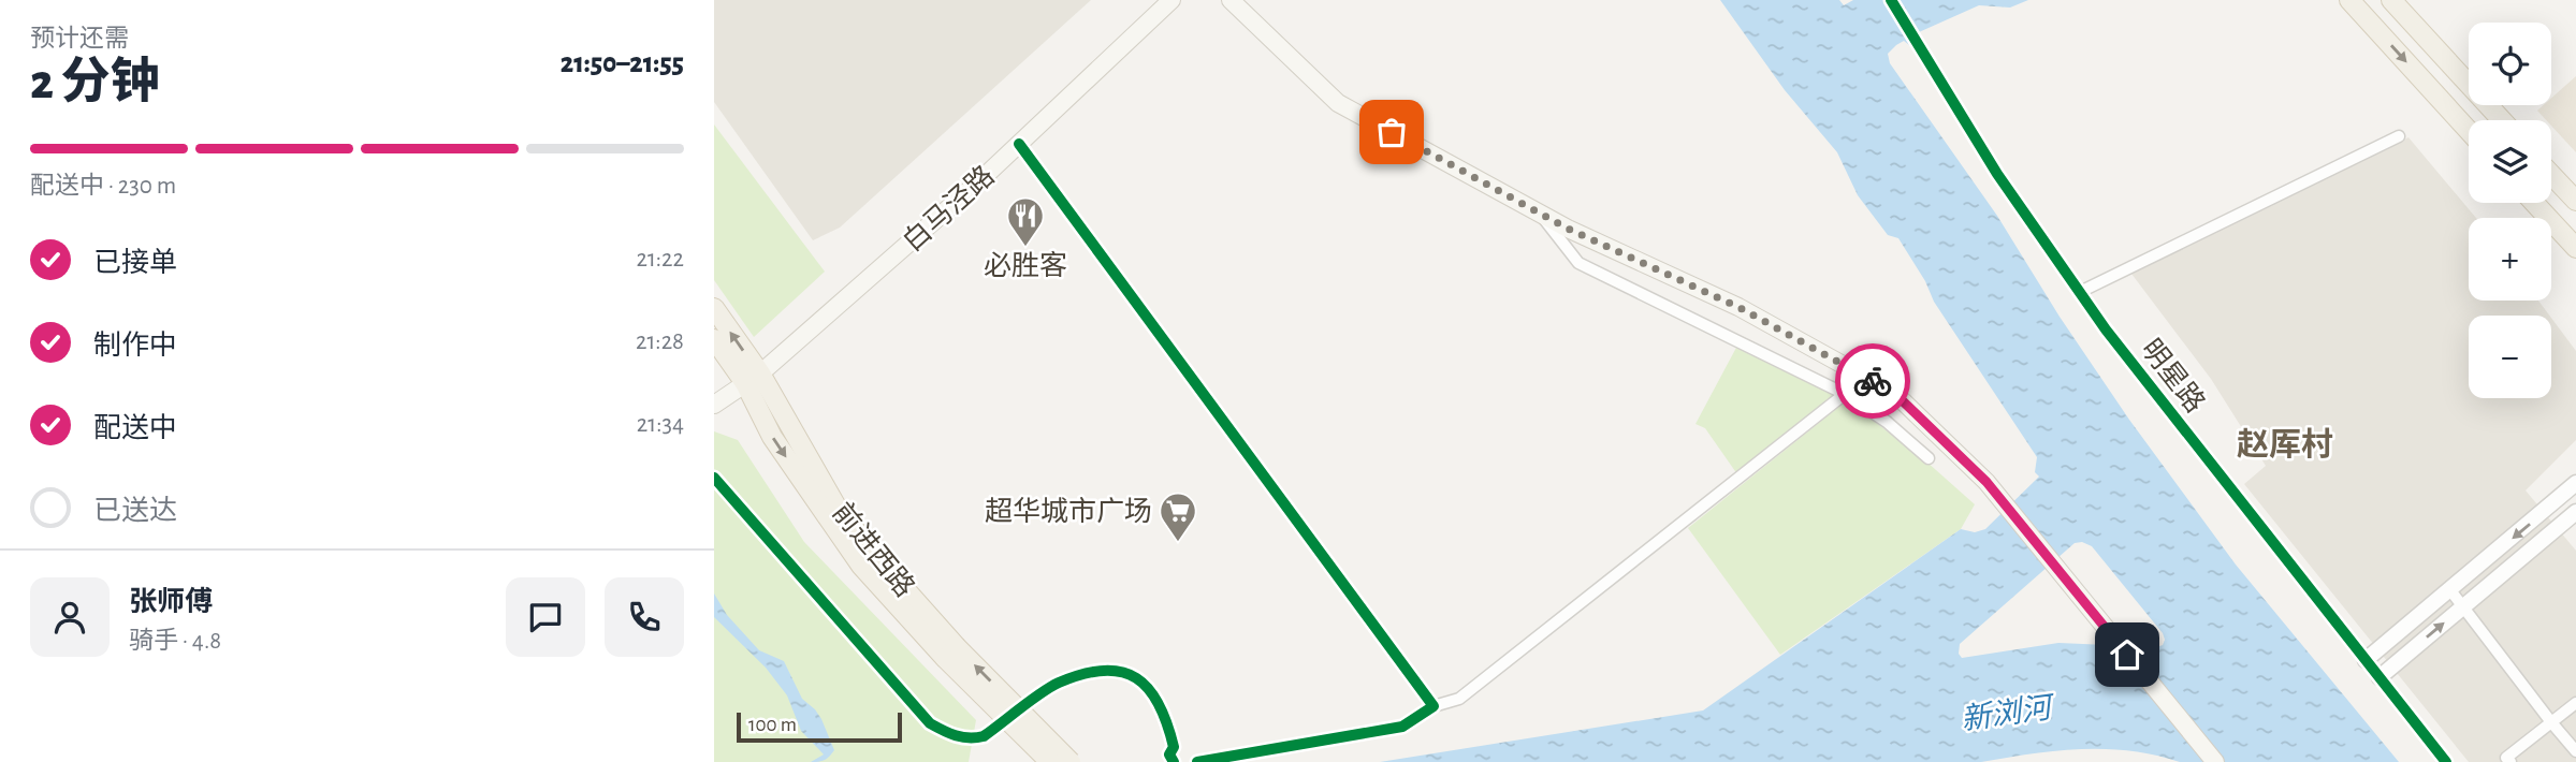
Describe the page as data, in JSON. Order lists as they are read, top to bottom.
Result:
{
  "streets": {
    "main road": ["白马泾路", "前进西路"],
    "street": ["明星路"]
  },
  "crossings": [
    ["白马泾路", "前进西路"]
  ],
  "districts": ["赵厍村"],
  "water": ["新浏河"],
  "places": {
    "restaurant": ["必胜客"],
    "supermarket": ["超华城市广场"]
  },
  "scale_bar": "100 m",
  "page": {
    "heading": ["2 分钟", "预计还需", "21:50–21:55"],
    "panel": ["张师傅", "骑手 · 4.8"],
    "map_buttons": ["+", "−"],
    "bar": "配送中 · 230 m",
    "list": [
      ["已接单", "21:22"],
      ["制作中", "21:28"],
      ["配送中", "21:34"],
      "已送达"
    ],
    "scale": "100 m"
  }
}
